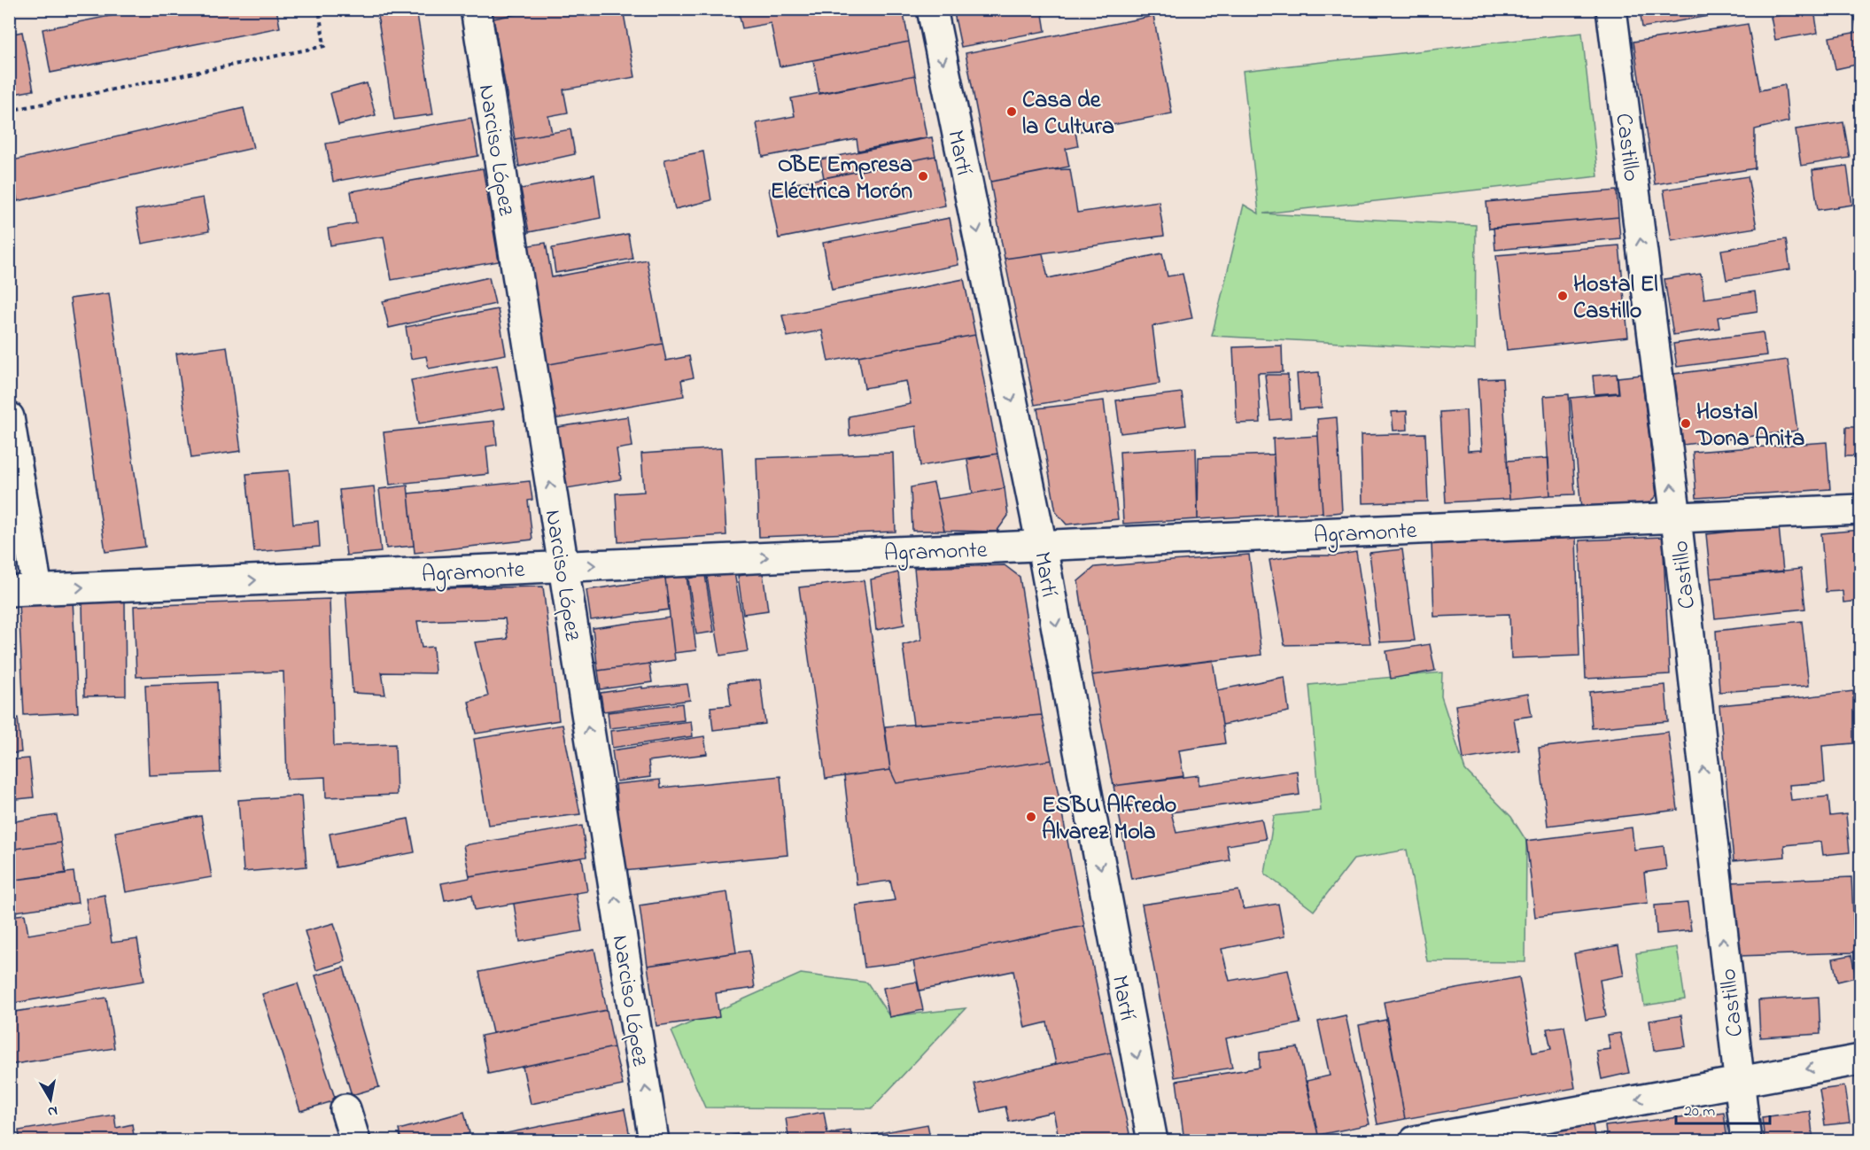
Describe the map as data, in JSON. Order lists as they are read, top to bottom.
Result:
{
  "streets": {
    "street": [
      "Castillo",
      "Narciso López",
      "Martí",
      "Agramonte"
    ]
  },
  "crossings": [
    ["Castillo", "Agramonte"],
    ["Narciso López", "Agramonte"],
    ["Martí", "Agramonte"]
  ],
  "one_way": [
    "Castillo",
    "Narciso López",
    "Martí",
    "Agramonte"
  ],
  "places": [
    "Casa de la Cultura",
    "OBE Empresa Eléctrica Morón",
    "Hostal El Castillo",
    "Hostal Dona Anita",
    "ESBU Alfredo Álvarez Mola"
  ],
  "scale_bar": "20 m",
  "north": "bottom"
}
